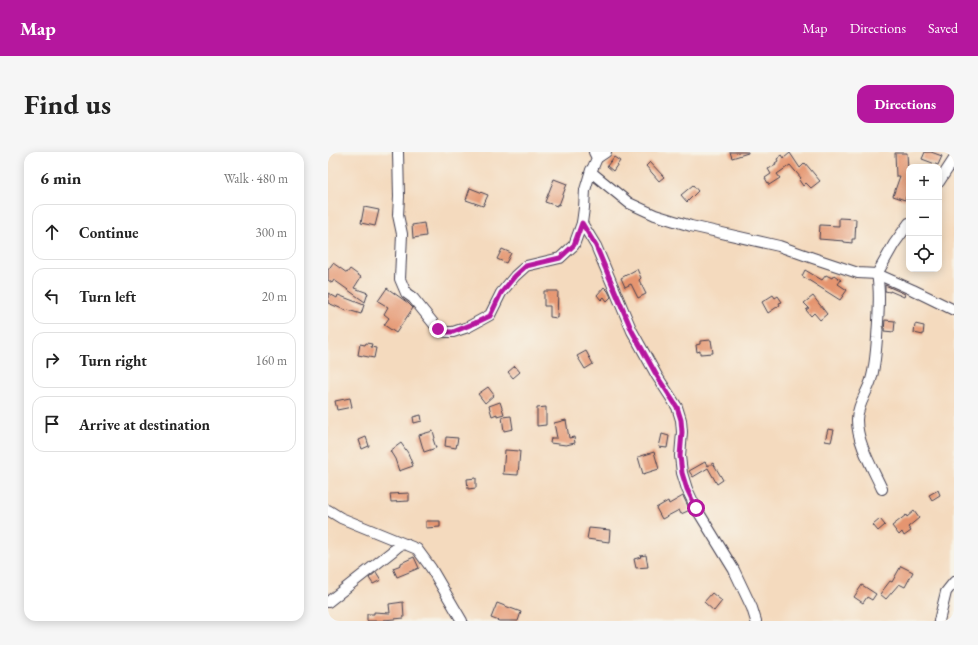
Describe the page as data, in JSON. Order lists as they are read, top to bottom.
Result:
{
  "page": {
    "header": "Map",
    "nav": ["Map", "Directions", "Saved"],
    "buttons": "Directions",
    "title": "Find us",
    "heading": ["6 min", "Walk · 480 m"],
    "map_buttons": ["+", "−"],
    "list": [
      ["Continue", "300 m"],
      ["Turn left", "20 m"],
      ["Turn right", "160 m"],
      "Arrive at destination"
    ]
  }
}
